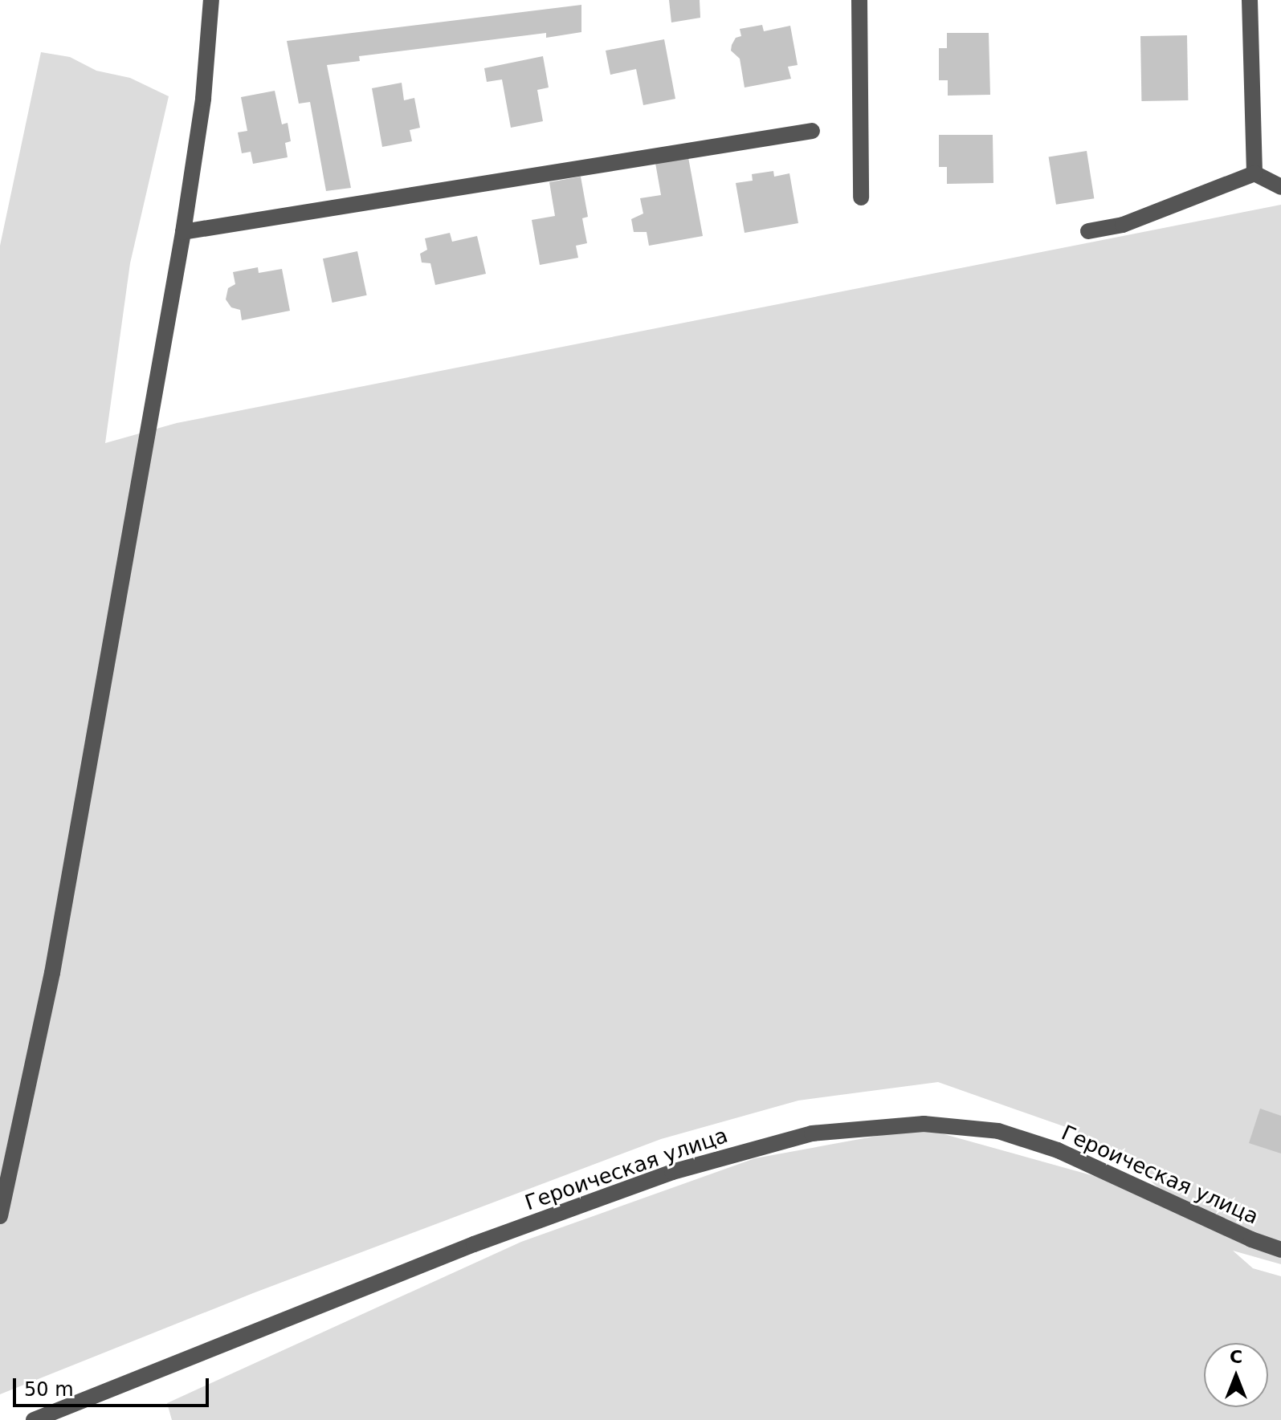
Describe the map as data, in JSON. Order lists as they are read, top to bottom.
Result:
{
  "streets": {
    "street": ["Героическая улица"]
  },
  "scale_bar": "50 m",
  "north": "top"
}
